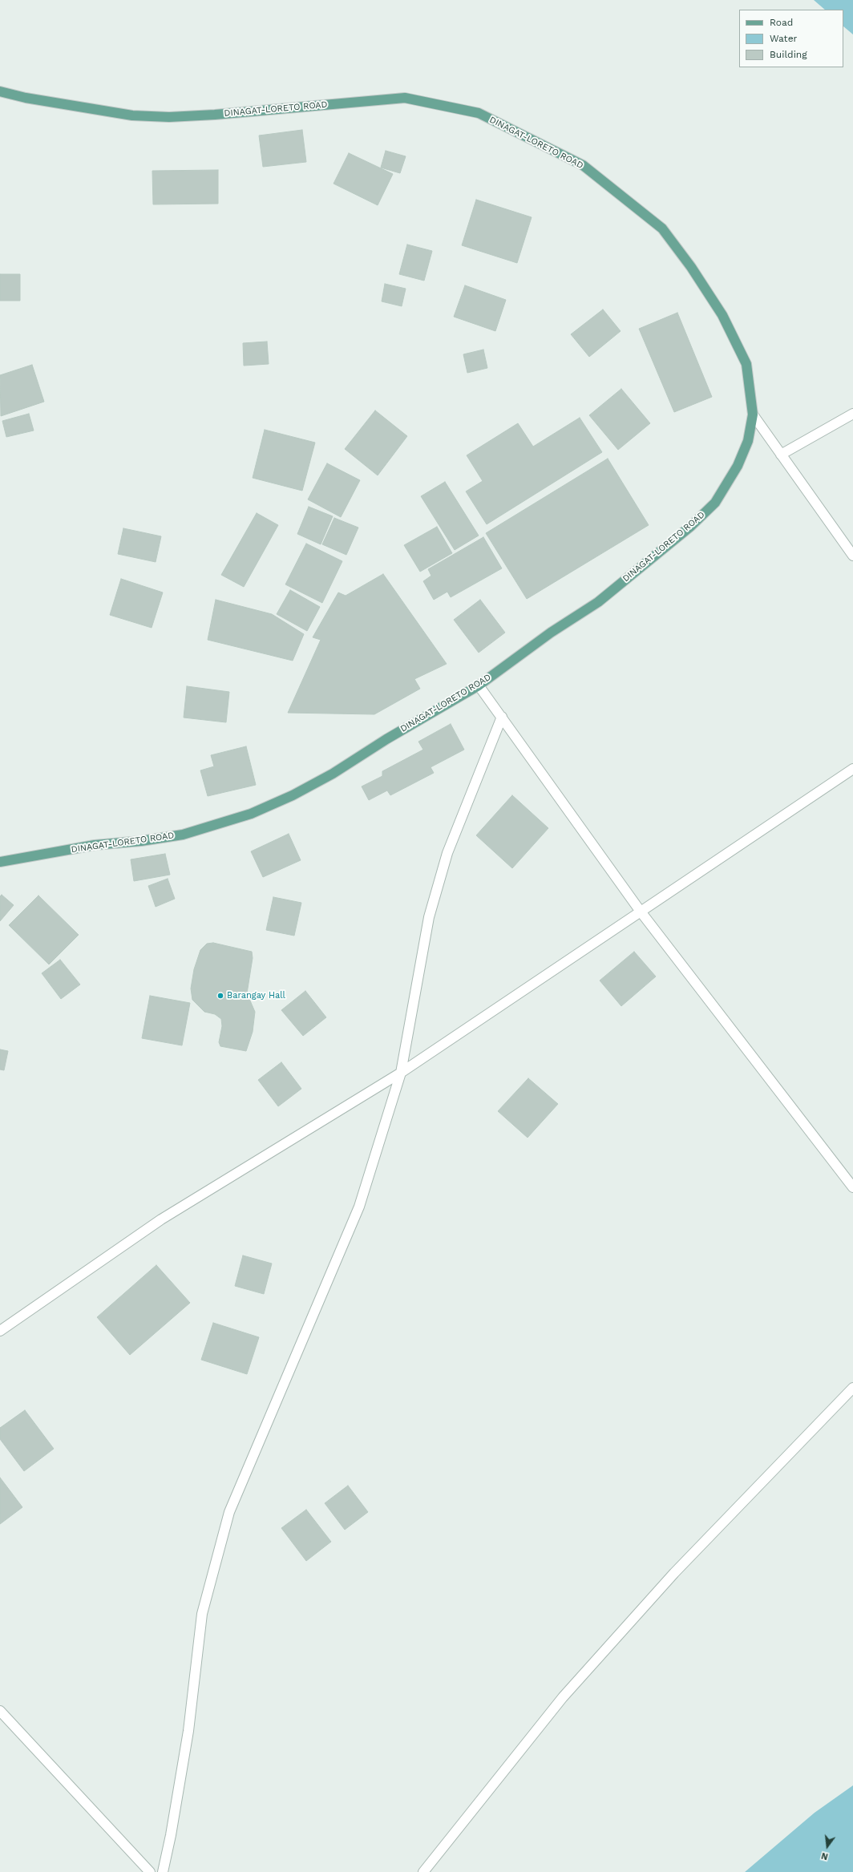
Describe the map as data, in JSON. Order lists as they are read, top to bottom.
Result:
{
  "streets": {
    "main road": ["DINAGAT-LORETO ROAD"]
  },
  "places": ["Barangay Hall"],
  "legend": ["Road", "Water", "Building"],
  "north": "bottom"
}
